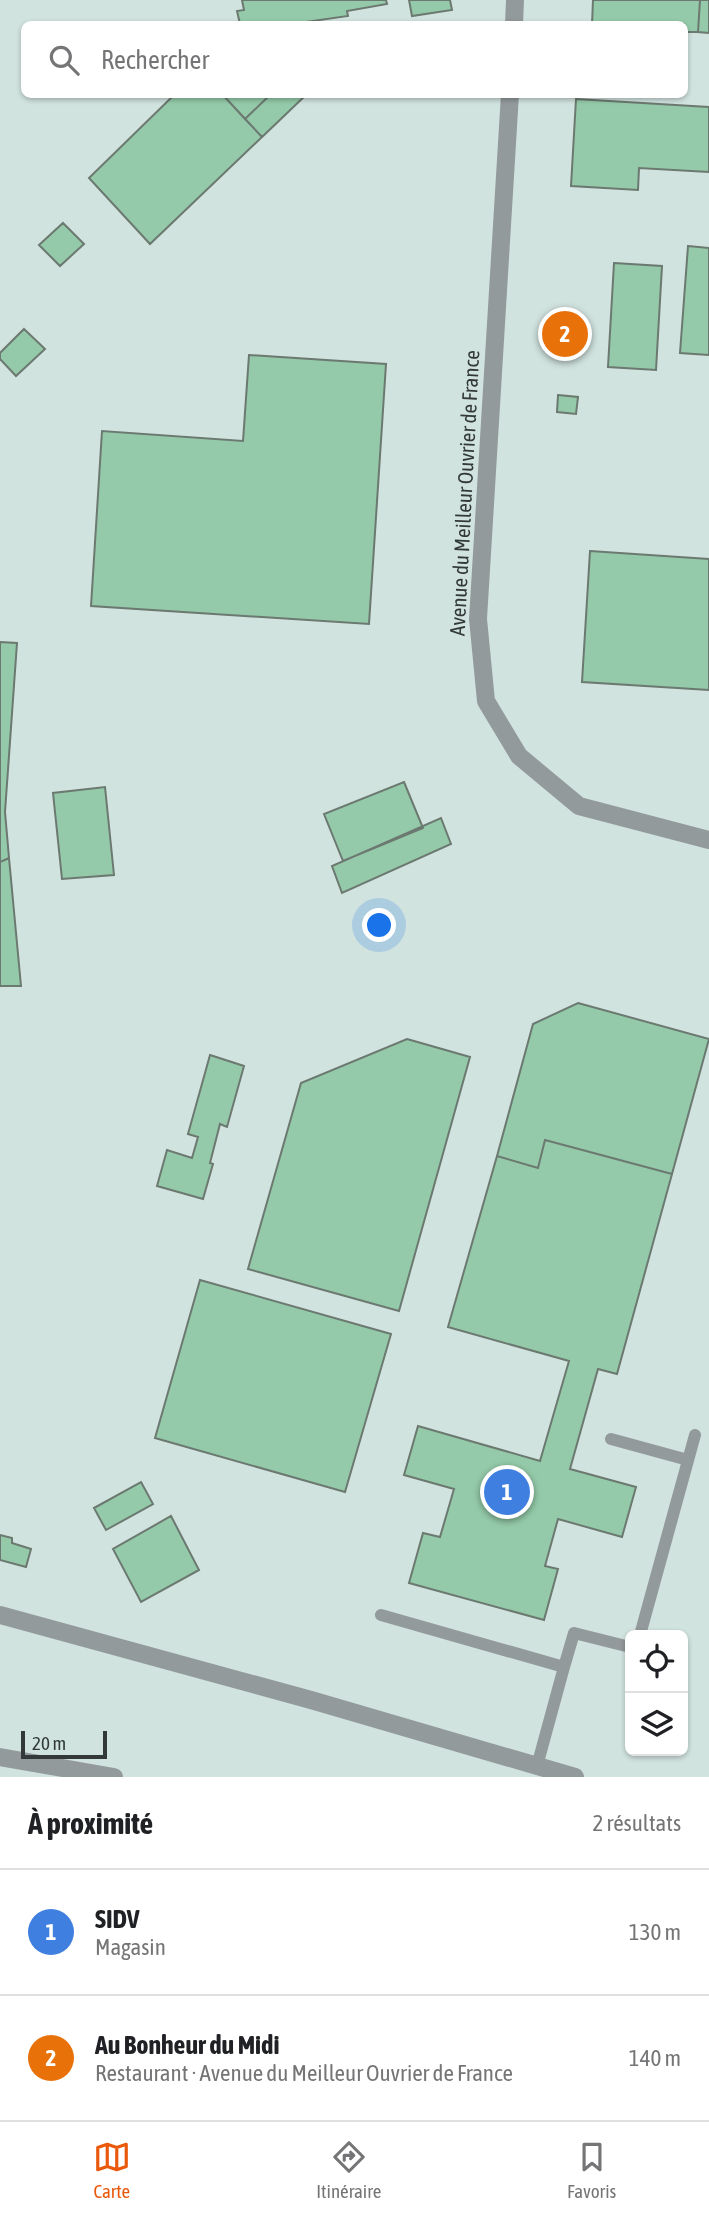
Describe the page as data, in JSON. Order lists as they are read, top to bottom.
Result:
{
  "streets": {
    "street": ["Avenue du Meilleur Ouvrier de France"]
  },
  "scale_bar": "20 m",
  "page": {
    "search": "Rechercher",
    "pins": ["2", "1"],
    "scale": "20 m",
    "heading": ["À proximité", "2 résultats"],
    "list": [
      {
        "mark": "1",
        "name": "SIDV",
        "note": "Magasin",
        "value": "130 m"
      },
      {
        "mark": "2",
        "name": "Au Bonheur du Midi",
        "note": "Restaurant · Avenue du Meilleur Ouvrier de France",
        "value": "140 m"
      }
    ],
    "nav": ["Carte", "Itinéraire", "Favoris"]
  }
}
